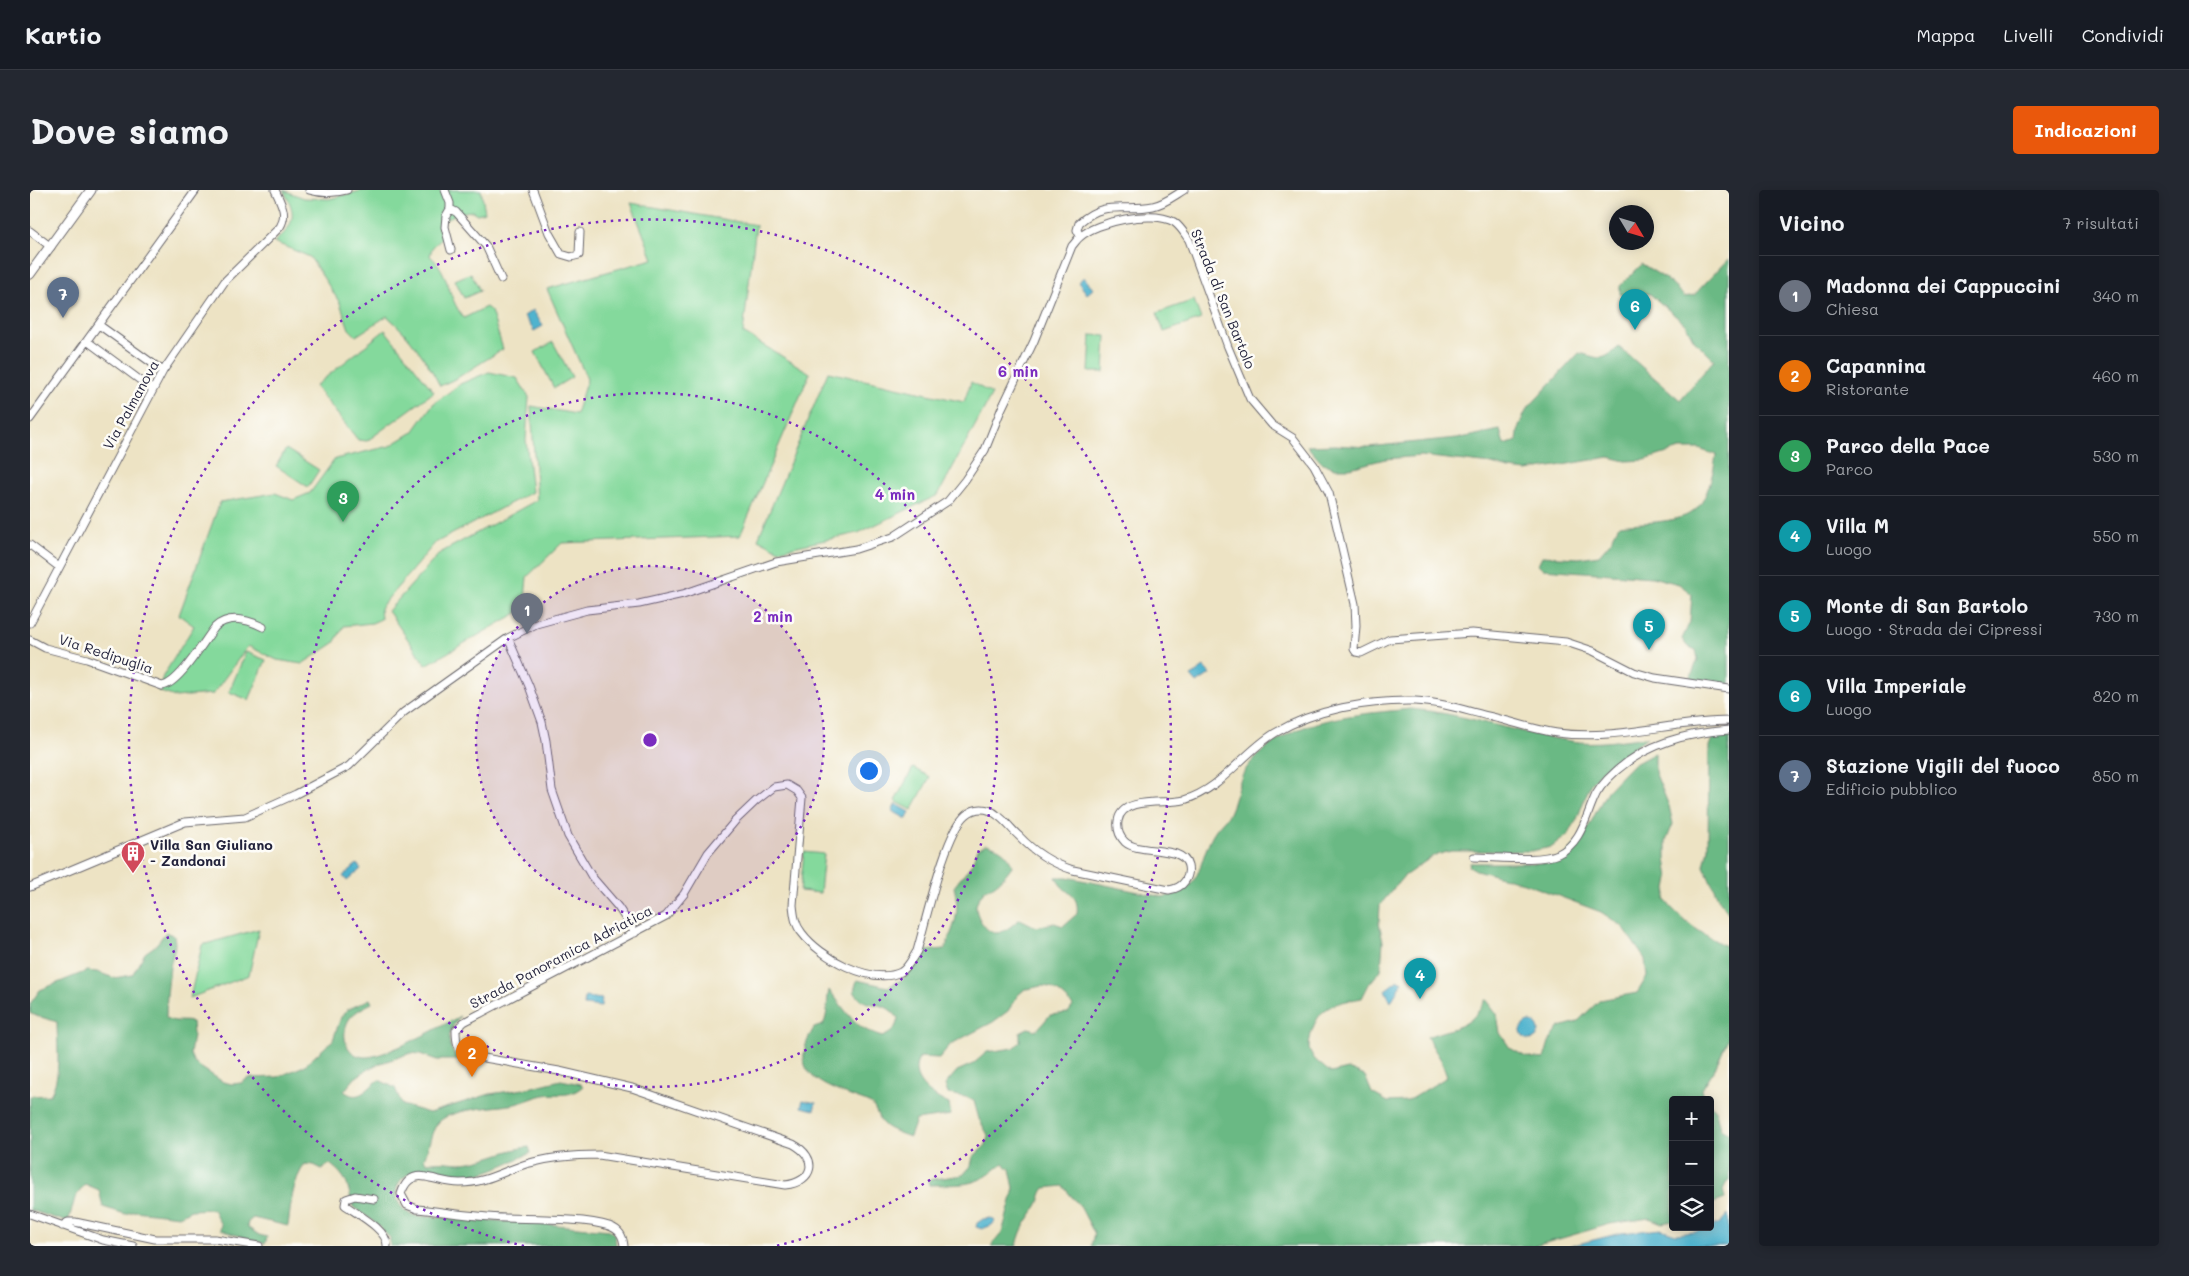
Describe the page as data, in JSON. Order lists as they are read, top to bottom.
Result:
{
  "streets": {
    "street": [
      "Strada di San Bartolo",
      "Via Palmanova",
      "Via Redipuglia",
      "Strada Panoramica Adriatica"
    ]
  },
  "places": {
    "building": ["Villa San Giuliano - Zandonai"]
  },
  "north": "bottom right",
  "page": {
    "header": "Kartio",
    "nav": ["Mappa", "Livelli", "Condividi"],
    "buttons": "Indicazioni",
    "title": "Dove siamo",
    "heading": ["Vicino", "7 risultati"],
    "list": [
      {
        "mark": "1",
        "name": "Madonna dei Cappuccini",
        "note": "Chiesa",
        "value": "340 m"
      },
      {
        "mark": "2",
        "name": "Capannina",
        "note": "Ristorante",
        "value": "460 m"
      },
      {
        "mark": "3",
        "name": "Parco della Pace",
        "note": "Parco",
        "value": "530 m"
      },
      {
        "mark": "4",
        "name": "Villa M",
        "note": "Luogo",
        "value": "550 m"
      },
      {
        "mark": "5",
        "name": "Monte di San Bartolo",
        "note": "Luogo · Strada dei Cipressi",
        "value": "730 m"
      },
      {
        "mark": "6",
        "name": "Villa Imperiale",
        "note": "Luogo",
        "value": "820 m"
      },
      {
        "mark": "7",
        "name": "Stazione Vigili del fuoco",
        "note": "Edificio pubblico",
        "value": "850 m"
      }
    ],
    "pins": [
      "7",
      "6",
      "3",
      "1",
      "5",
      "4",
      "2"
    ],
    "map_buttons": ["+", "−"]
  },
  "rings": ["6 min", "4 min", "2 min"]
}
